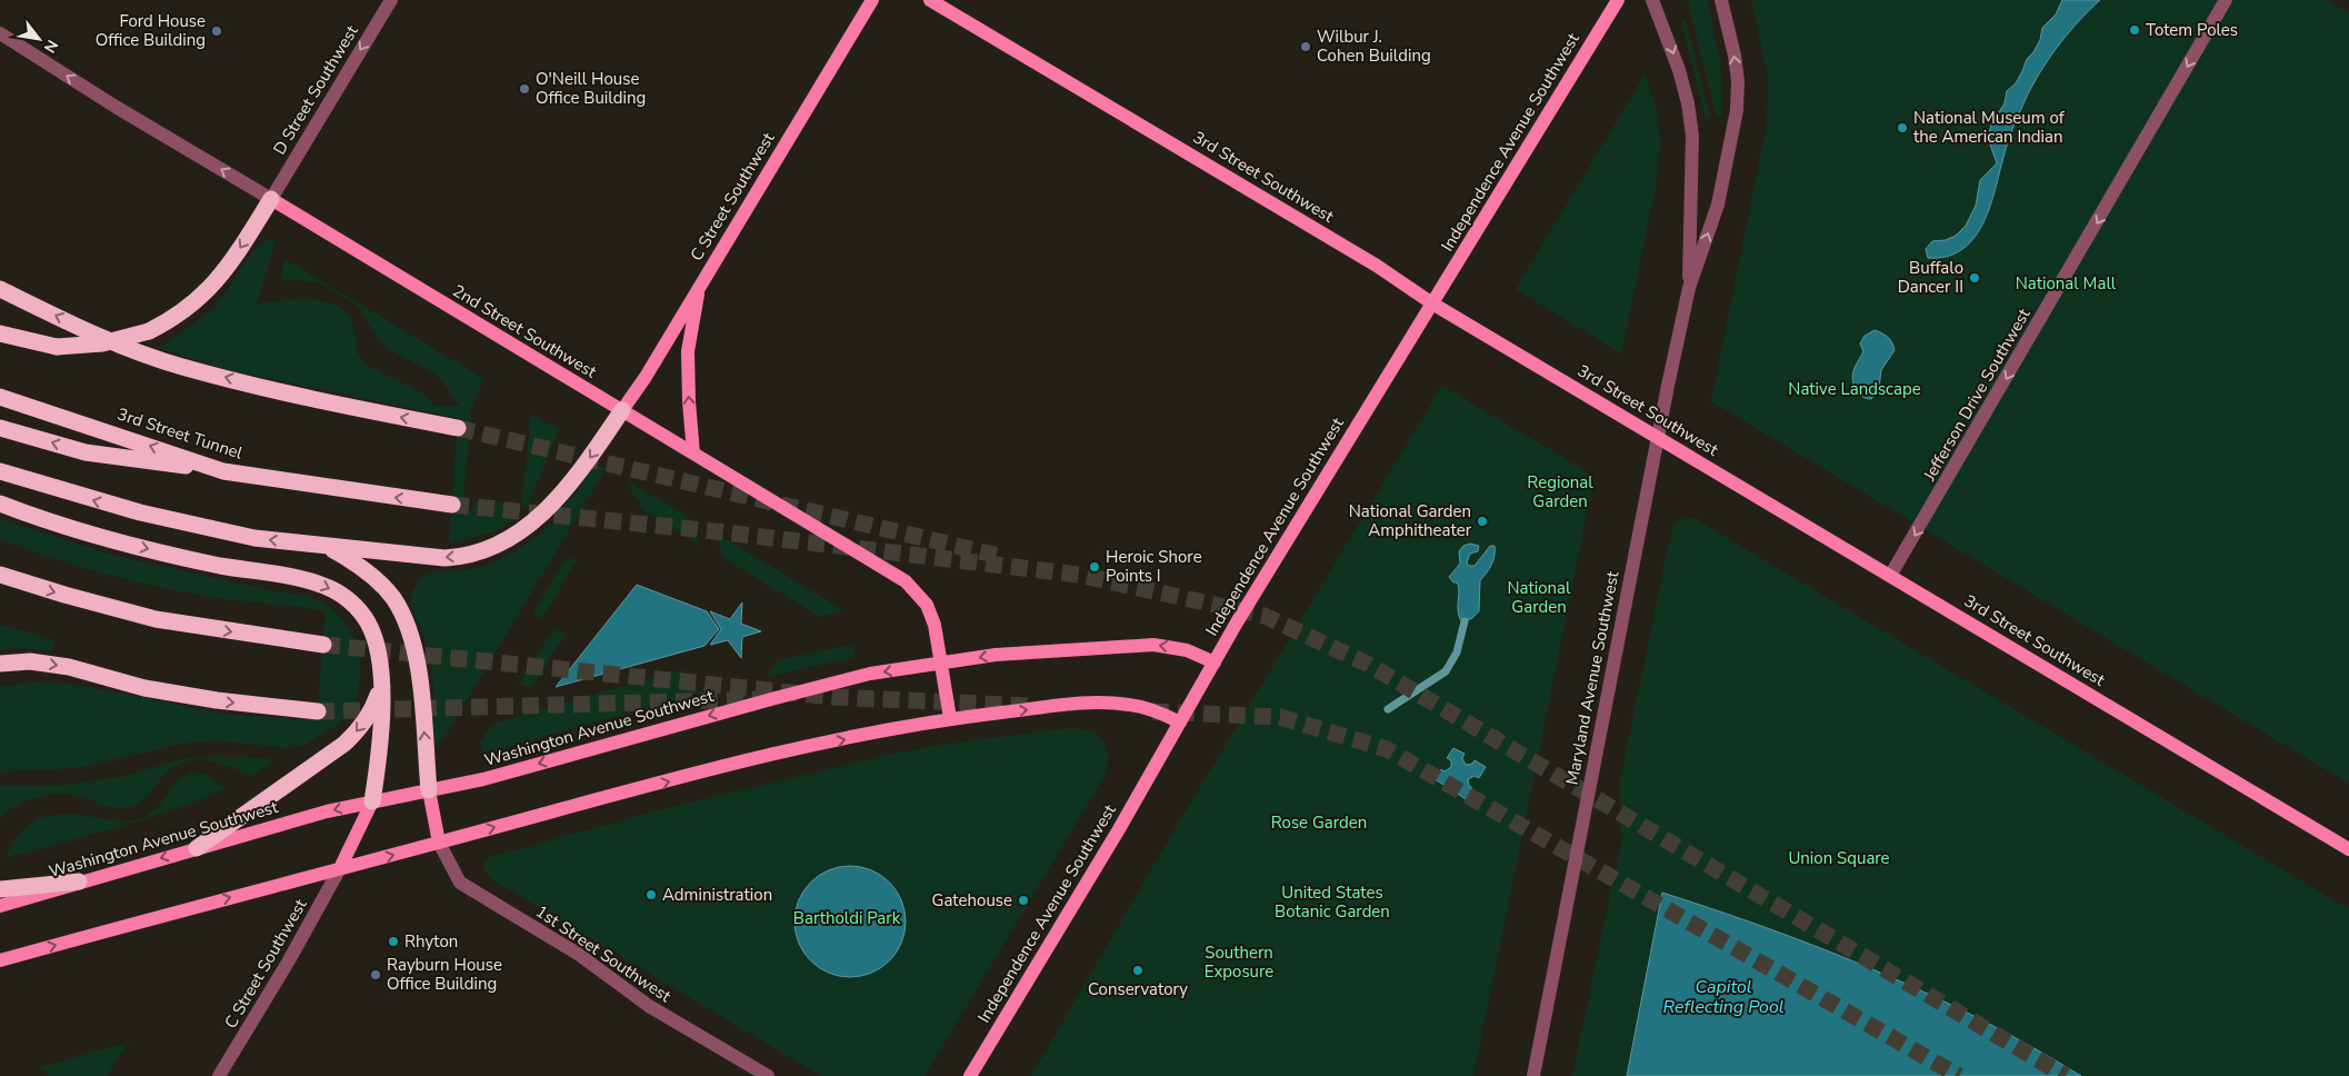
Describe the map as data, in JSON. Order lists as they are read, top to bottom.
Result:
{
  "streets": {
    "highway": ["3rd Street Tunnel"],
    "main road": [
      "Independence Avenue Southwest",
      "3rd Street Southwest",
      "C Street Southwest",
      "2nd Street Southwest",
      "Washington Avenue Southwest"
    ],
    "street": [
      "D Street Southwest",
      "Jefferson Drive Southwest",
      "Maryland Avenue Southwest",
      "1st Street Southwest"
    ]
  },
  "crossings": [
    ["D Street Southwest", "2nd Street Southwest"],
    ["Independence Avenue Southwest", "3rd Street Southwest"],
    ["Independence Avenue Southwest", "Washington Avenue Southwest"],
    ["3rd Street Southwest", "Jefferson Drive Southwest"],
    ["3rd Street Southwest", "Maryland Avenue Southwest"],
    ["C Street Southwest", "2nd Street Southwest"],
    ["2nd Street Southwest", "Washington Avenue Southwest"]
  ],
  "one_way": ["D Street Southwest", "Jefferson Drive Southwest"],
  "water": ["Capitol Reflecting Pool"],
  "parks": [
    "National Mall",
    "Native Landscape",
    "Regional Garden",
    "National Garden",
    "Rose Garden",
    "Union Square",
    "United States Botanic Garden",
    "Bartholdi Park",
    "Southern Exposure"
  ],
  "places": [
    "Totem Poles",
    "Ford House Office Building",
    "Wilbur J. Cohen Building",
    "O'Neill House Office Building",
    "National Museum of the American Indian",
    "Buffalo Dancer II",
    "National Garden Amphitheater",
    "Heroic Shore Points I",
    "Administration",
    "Gatehouse",
    "Rhyton",
    "Conservatory",
    "Rayburn House Office Building"
  ],
  "north": "bottom right"
}
